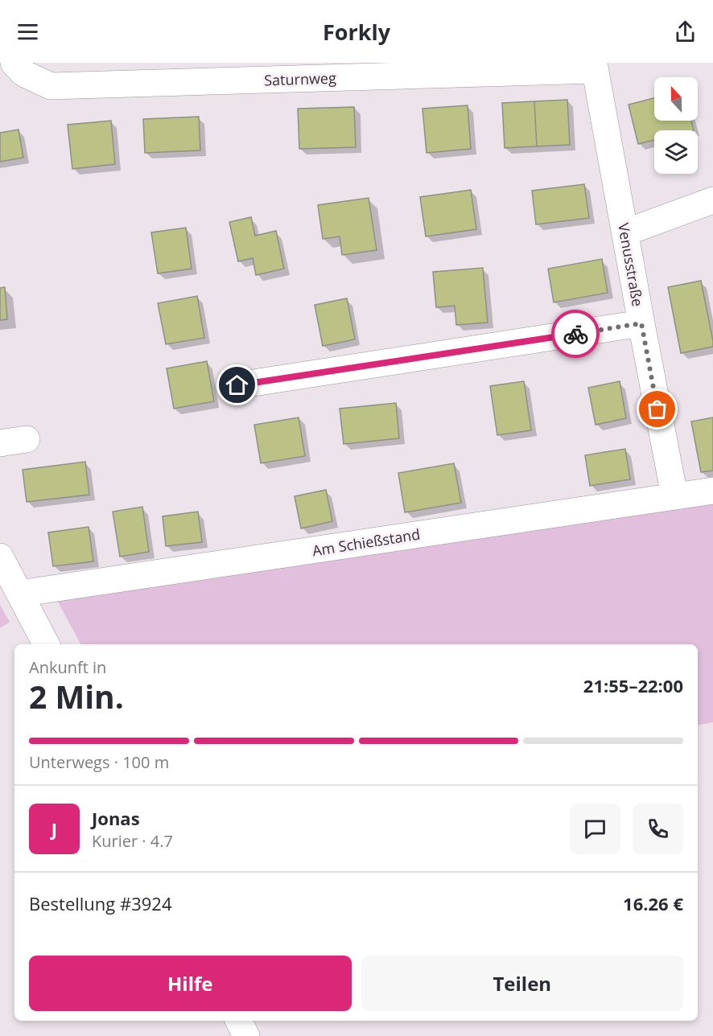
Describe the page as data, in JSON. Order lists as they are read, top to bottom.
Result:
{
  "streets": {
    "street": ["Saturnweg", "Venusstraße", "Am Schießstand"]
  },
  "crossings": [
    ["Saturnweg", "Venusstraße"],
    ["Venusstraße", "Am Schießstand"]
  ],
  "north": "top",
  "page": {
    "header": "Forkly",
    "heading": ["2 Min.", "Ankunft in", "21:55–22:00"],
    "panel": [
      "Jonas",
      "Kurier · 4.7",
      "Bestellung #3924",
      "16.26 €"
    ],
    "bar": "Unterwegs · 100 m",
    "round": "J",
    "buttons": ["Hilfe", "Teilen"]
  }
}
